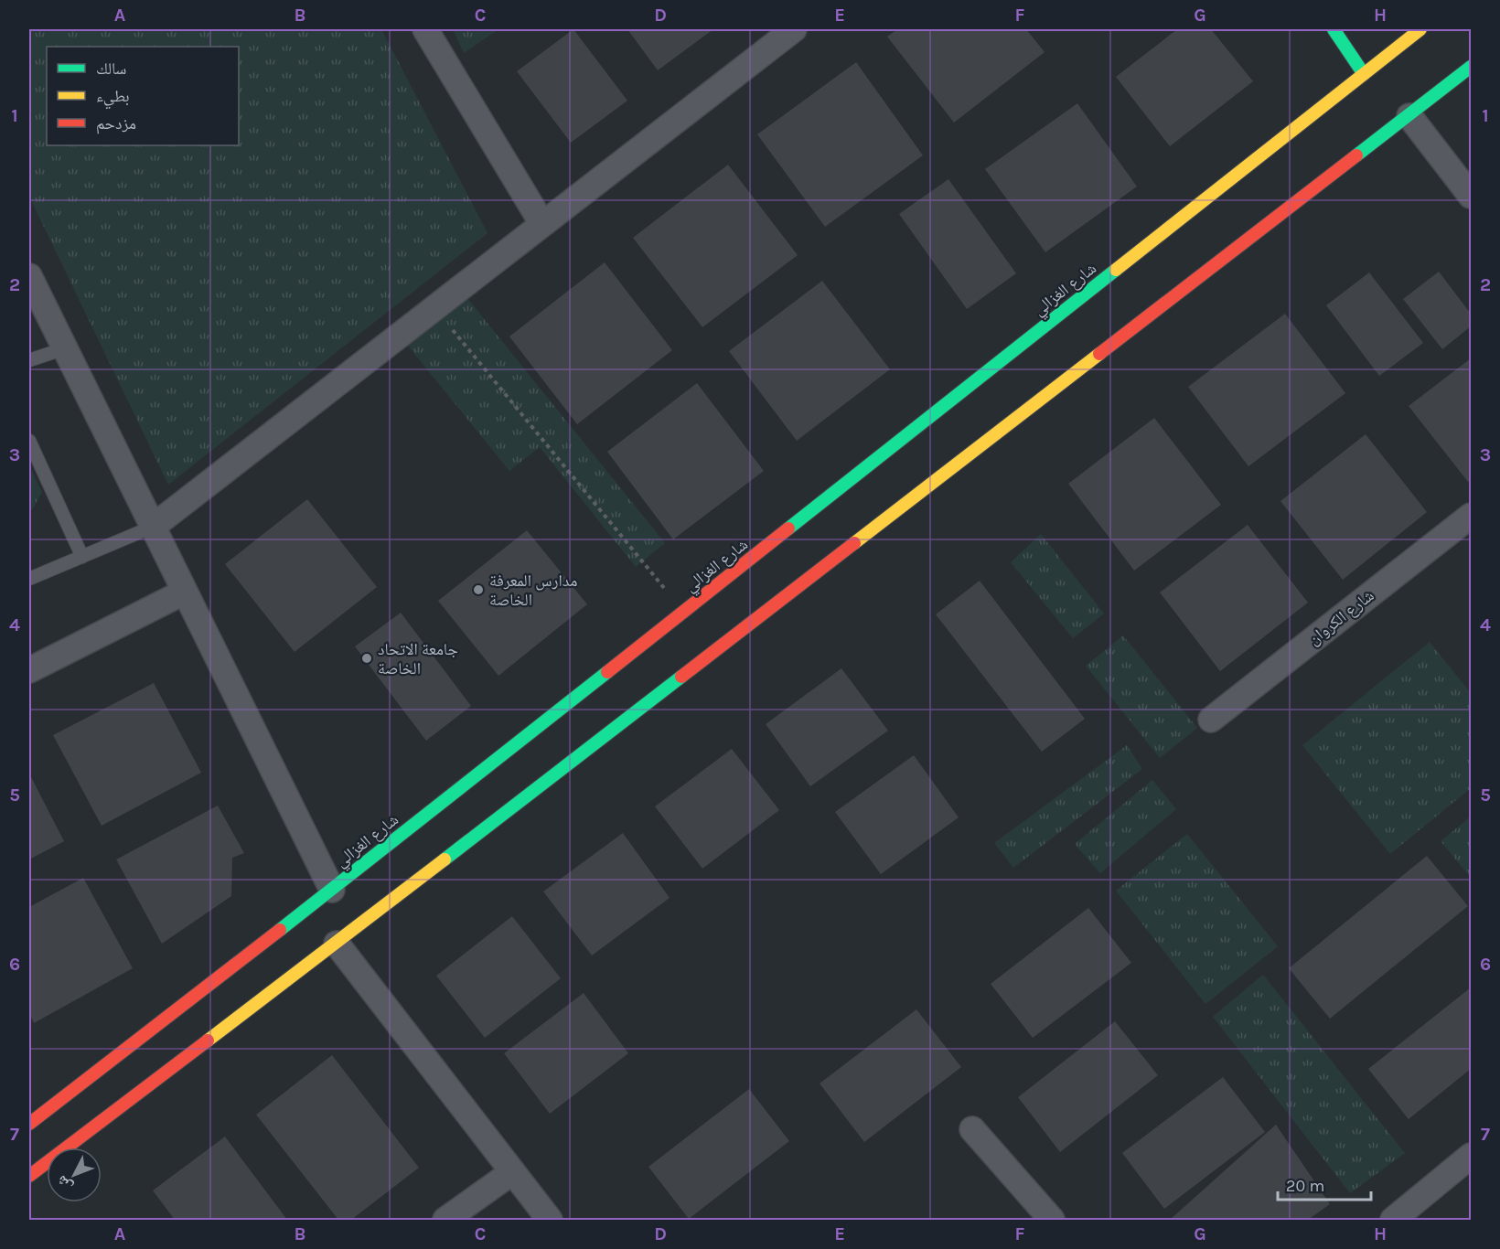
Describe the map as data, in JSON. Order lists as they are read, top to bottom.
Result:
{
  "streets": {
    "main road": ["شارع الغزالي"],
    "street": ["شارع الكروان"]
  },
  "places": ["مدارس المعرفة الخاصة", "جامعة الاتحاد الخاصة"],
  "legend": ["سالك", "بطيء", "مزدحم"],
  "scale_bar": "20 m",
  "north": "bottom left",
  "grid": {
    "columns": [
      "A",
      "B",
      "C",
      "D",
      "E",
      "F",
      "G",
      "H"
    ],
    "rows": [
      "1",
      "2",
      "3",
      "4",
      "5",
      "6",
      "7"
    ]
  }
}
